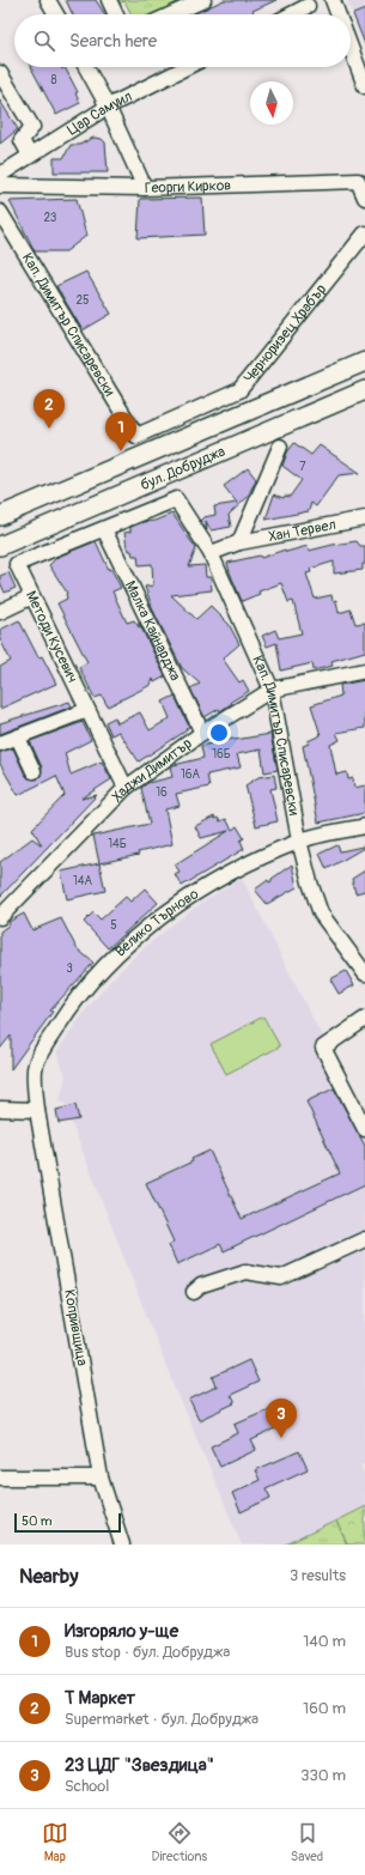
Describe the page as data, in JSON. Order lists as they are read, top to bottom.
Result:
{
  "streets": {
    "main road": ["бул. Добруджа"],
    "street": [
      "Цар Самуил",
      "Георги Кирков",
      "Кап. Димитър Списаревски",
      "Черноризец Храбър",
      "Хан Тервел",
      "Малка Кайнарджа",
      "Методи Кусевич",
      "Хаджи Димитър",
      "Велико Търново",
      "Копривщица"
    ]
  },
  "crossings": [
    ["Кап. Димитър Списаревски", "Черноризец Храбър"],
    ["Кап. Димитър Списаревски", "Хан Тервел"],
    ["Кап. Димитър Списаревски", "Малка Кайнарджа"],
    ["Кап. Димитър Списаревски", "Методи Кусевич"],
    ["Кап. Димитър Списаревски", "Хаджи Димитър"],
    ["Кап. Димитър Списаревски", "Велико Търново"],
    ["Малка Кайнарджа", "Методи Кусевич"],
    ["Малка Кайнарджа", "Хаджи Димитър"],
    ["Методи Кусевич", "Хаджи Димитър"],
    ["Велико Търново", "Копривщица"]
  ],
  "house_numbers": [
    "8",
    "23",
    "25",
    "7",
    "16Б",
    "16А",
    "16",
    "14Б",
    "14А",
    "5",
    "3"
  ],
  "scale_bar": "50 m",
  "north": "bottom",
  "page": {
    "search": "Search here",
    "pins": ["2", "1", "3"],
    "scale": "50 m",
    "heading": ["Nearby", "3 results"],
    "list": [
      {
        "mark": "1",
        "name": "Изгоряло у-ще",
        "note": "Bus stop · бул. Добруджа",
        "value": "140 m"
      },
      {
        "mark": "2",
        "name": "Т Маркет",
        "note": "Supermarket · бул. Добруджа",
        "value": "160 m"
      },
      {
        "mark": "3",
        "name": "23 ЦДГ \"Звездица\"",
        "note": "School",
        "value": "330 m"
      }
    ],
    "nav": ["Map", "Directions", "Saved"]
  }
}
